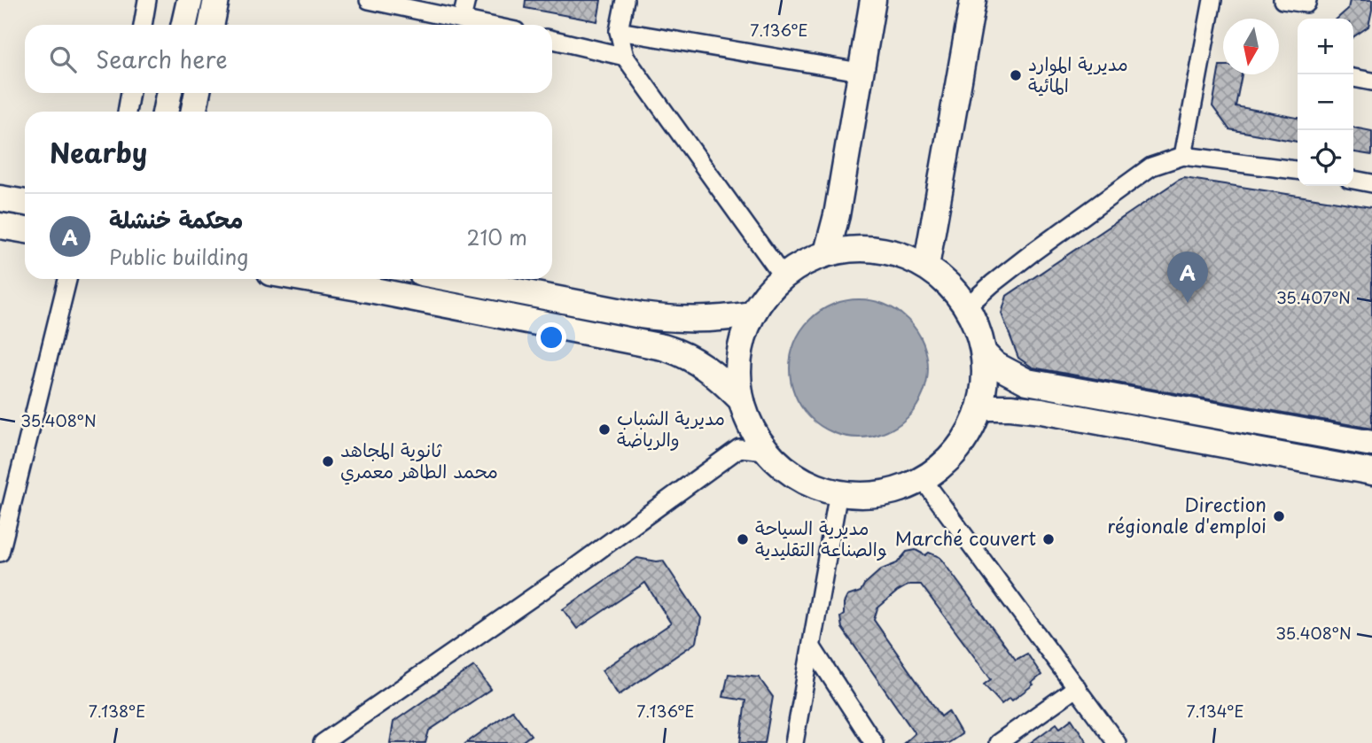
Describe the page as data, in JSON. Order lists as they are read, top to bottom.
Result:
{
  "places": [
    "مديرية الموارد المائية",
    "مديرية الشباب والرياضة",
    "ثانوية المجاهد محمد الطاهر معمري",
    "Direction régionale d'emploi",
    "مديرية السياحة والصناعة التقليدية",
    "Marché couvert"
  ],
  "north": "bottom",
  "page": {
    "map_buttons": ["+", "−"],
    "search": "Search here",
    "heading": "Nearby",
    "list": [
      {
        "mark": "A",
        "name": "محكمة خنشلة",
        "note": "Public building",
        "value": "210 m"
      }
    ],
    "pins": "A"
  },
  "coordinates": [
    "7.136°E",
    "35.407°N",
    "35.408°N",
    "7.138°E",
    "7.134°E"
  ]
}
